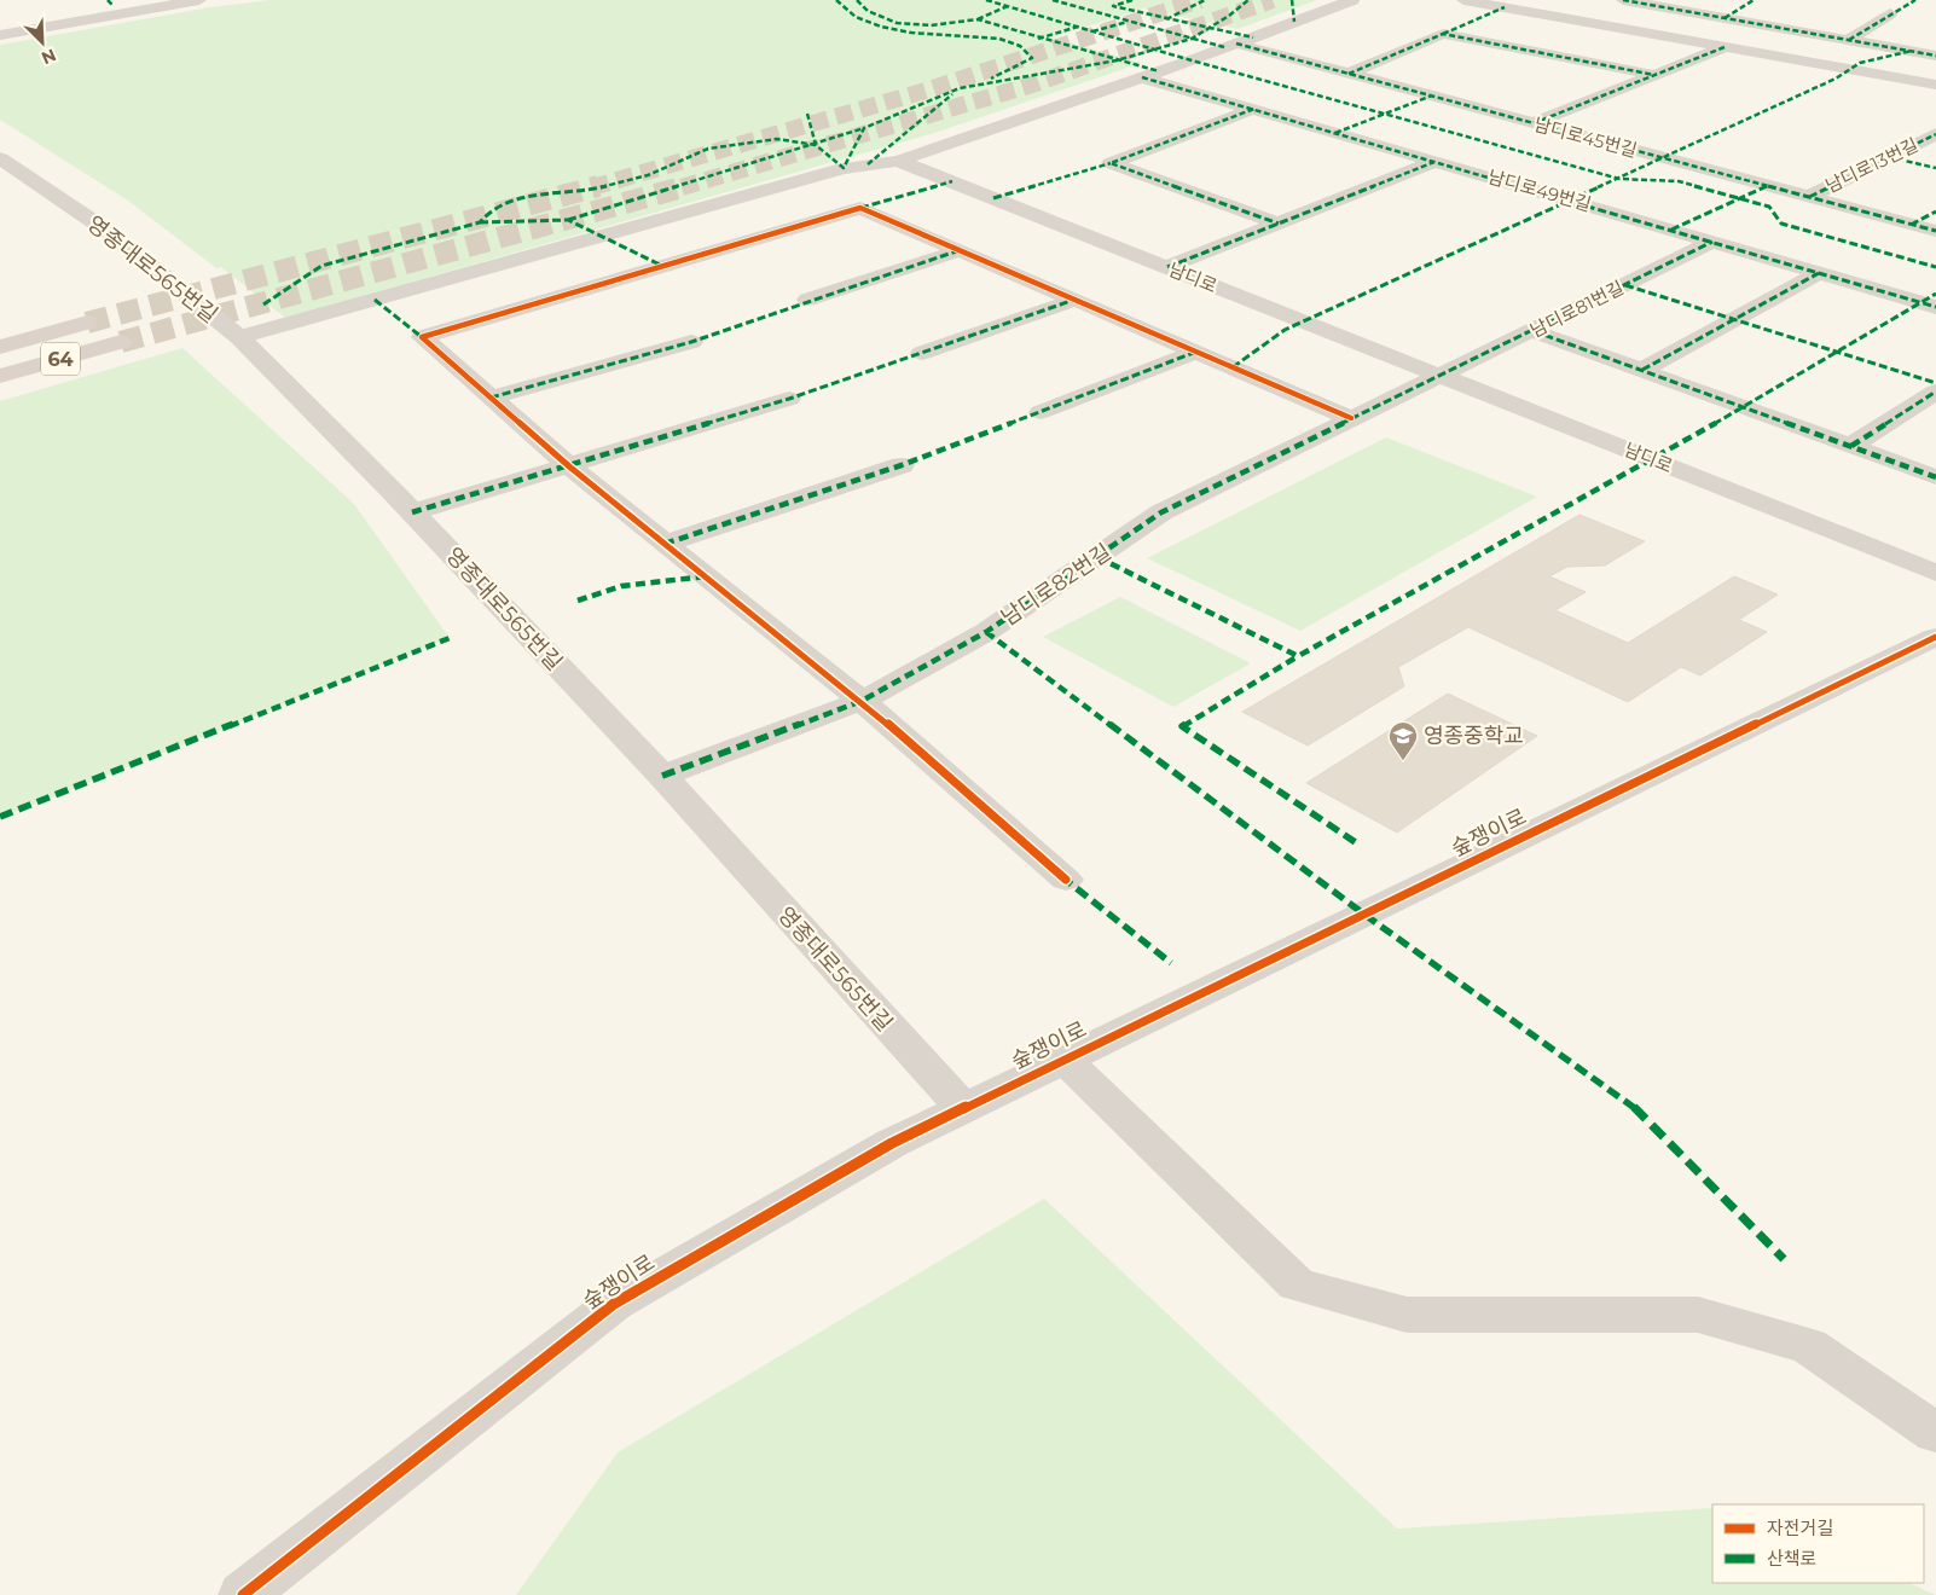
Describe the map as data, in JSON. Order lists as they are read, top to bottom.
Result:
{
  "streets": {
    "highway": ["64"],
    "street": [
      "남디로45번길",
      "남디로13번길",
      "남디로49번길",
      "영종대로565번길",
      "남디로",
      "남디로81번길",
      "남디로82번길",
      "숲쟁이로"
    ]
  },
  "crossings": [
    ["남디로45번길", "남디로13번길"],
    ["남디로49번길", "남디로81번길"],
    ["영종대로565번길", "남디로82번길"],
    ["영종대로565번길", "숲쟁이로"],
    ["남디로", "남디로81번길"],
    ["남디로", "남디로82번길"],
    ["남디로81번길", "남디로82번길"]
  ],
  "places": {
    "school or university": ["영종중학교"]
  },
  "legend": ["자전거길", "산책로"],
  "north": "bottom right"
}
